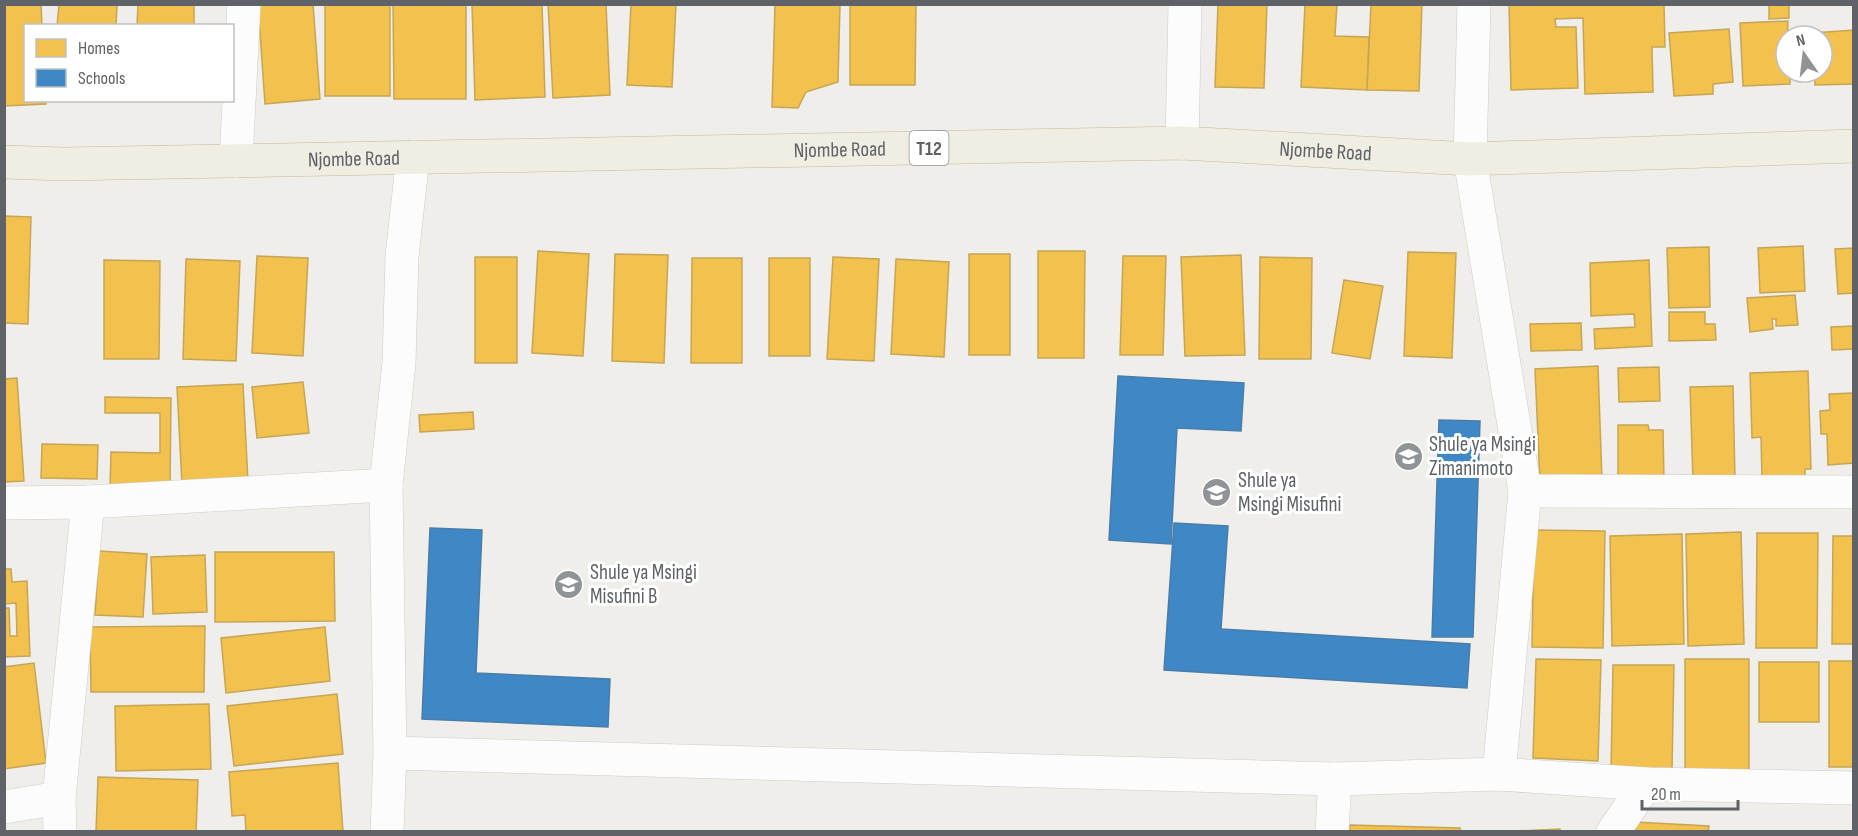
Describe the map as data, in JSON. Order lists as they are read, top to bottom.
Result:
{
  "streets": {
    "highway": ["T12", "Njombe Road"]
  },
  "places": {
    "school or university": ["Shule ya Msingi Zimanimoto", "Shule ya Msingi Misufini", "Shule ya Msingi Misufini B"]
  },
  "legend": ["Homes", "Schools"],
  "scale_bar": "20 m",
  "north": "top"
}
